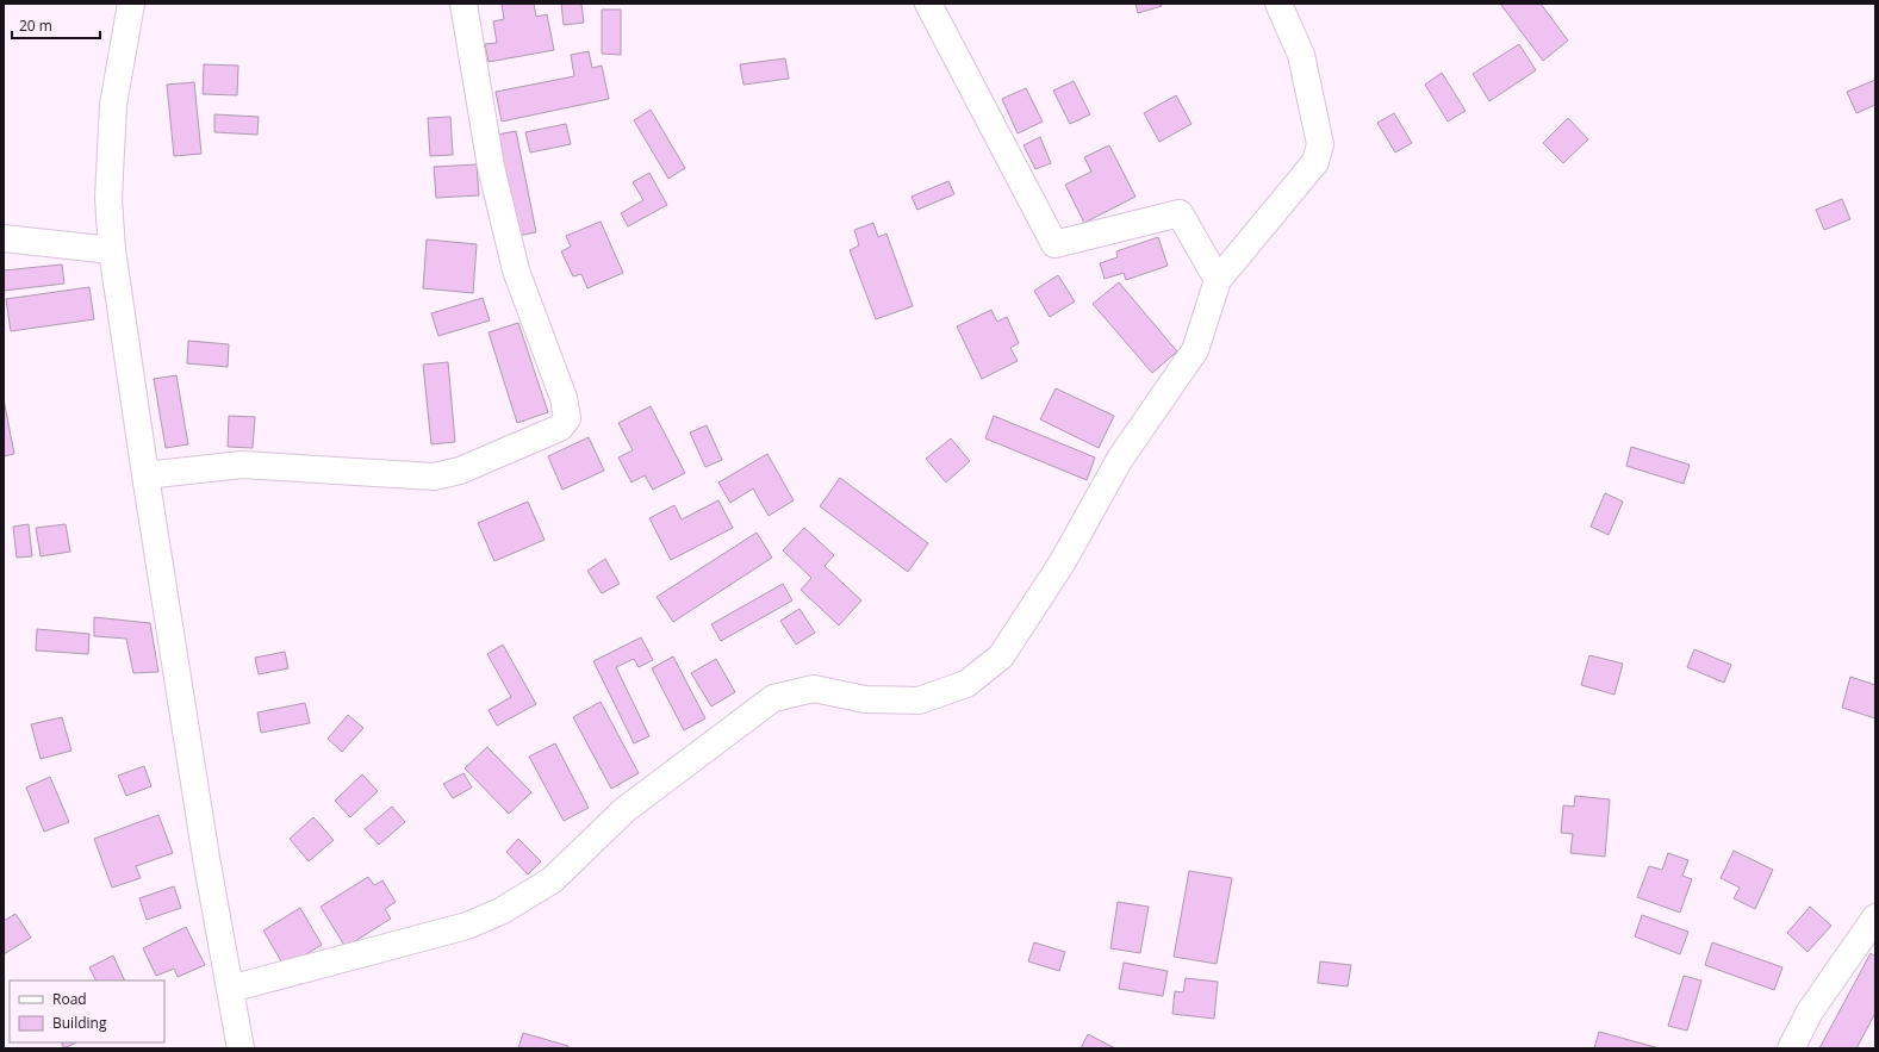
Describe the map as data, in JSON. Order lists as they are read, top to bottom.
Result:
{
  "legend": ["Road", "Building"],
  "scale_bar": "20 m"
}
